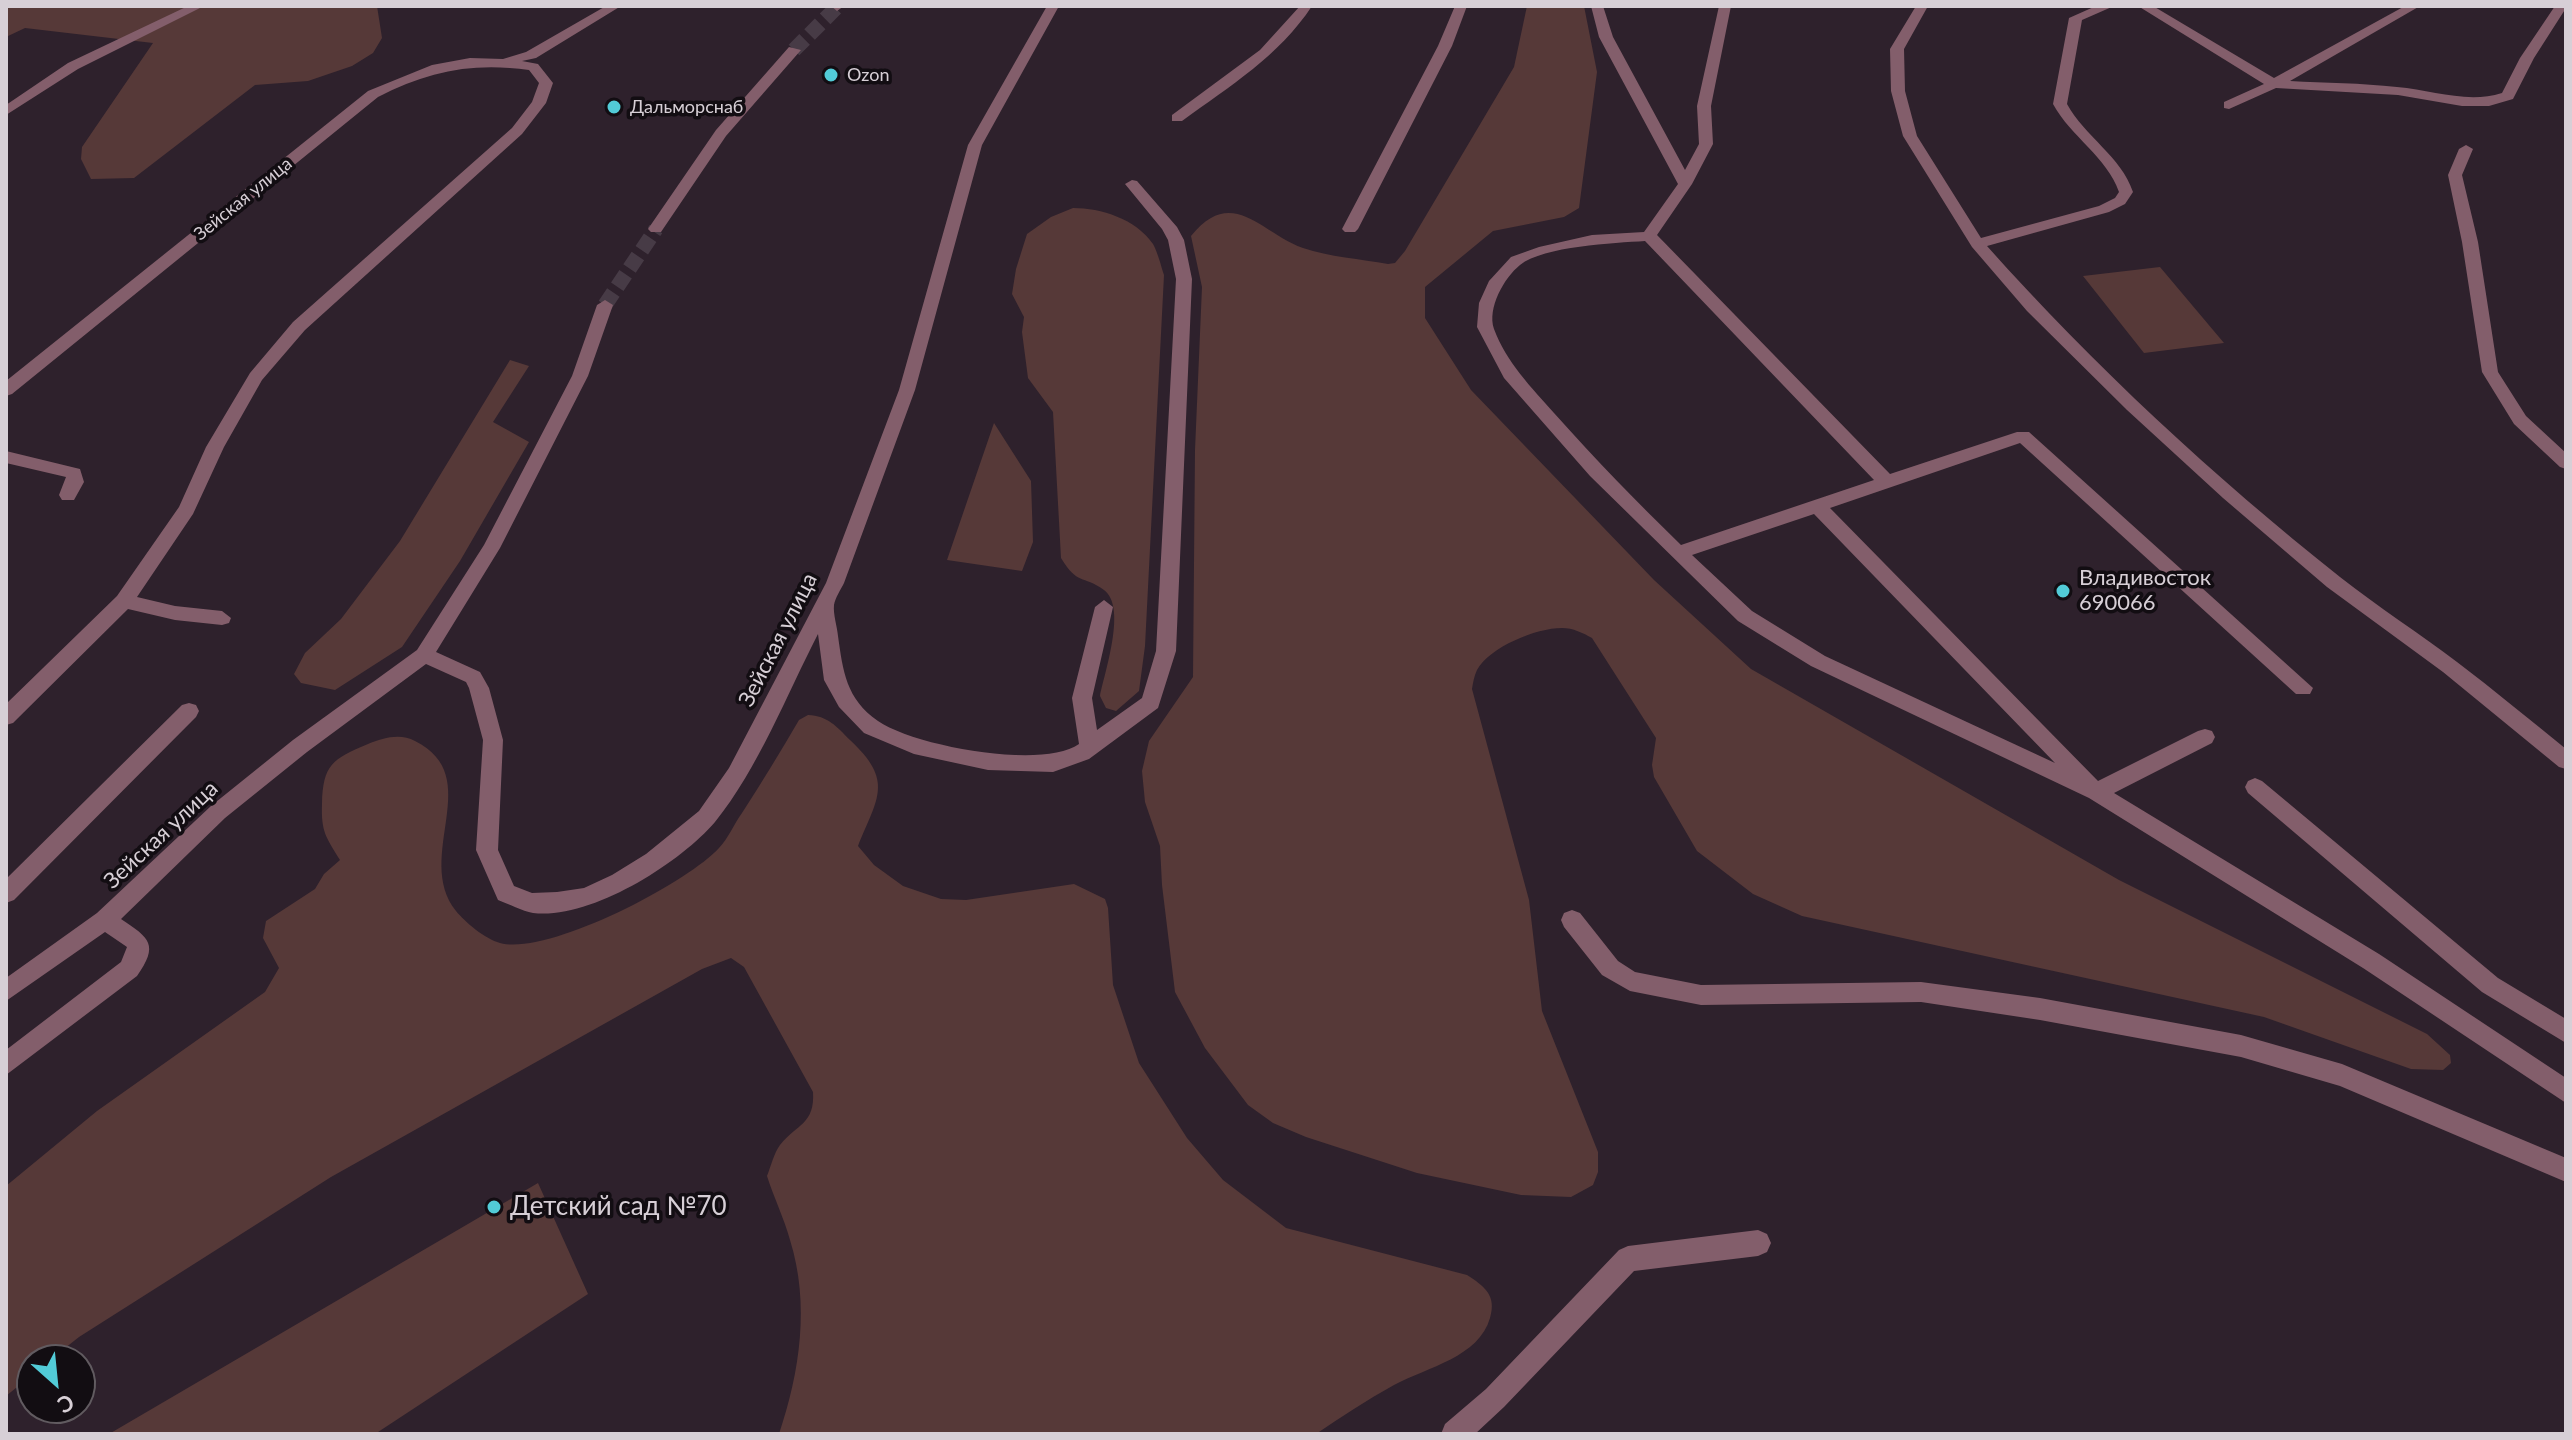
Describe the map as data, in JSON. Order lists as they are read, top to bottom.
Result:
{
  "streets": {
    "lane": ["Зейская улица"]
  },
  "places": [
    "Ozon",
    "Дальморснаб",
    "Владивосток 690066",
    "Детский сад №70"
  ],
  "north": "bottom right"
}
